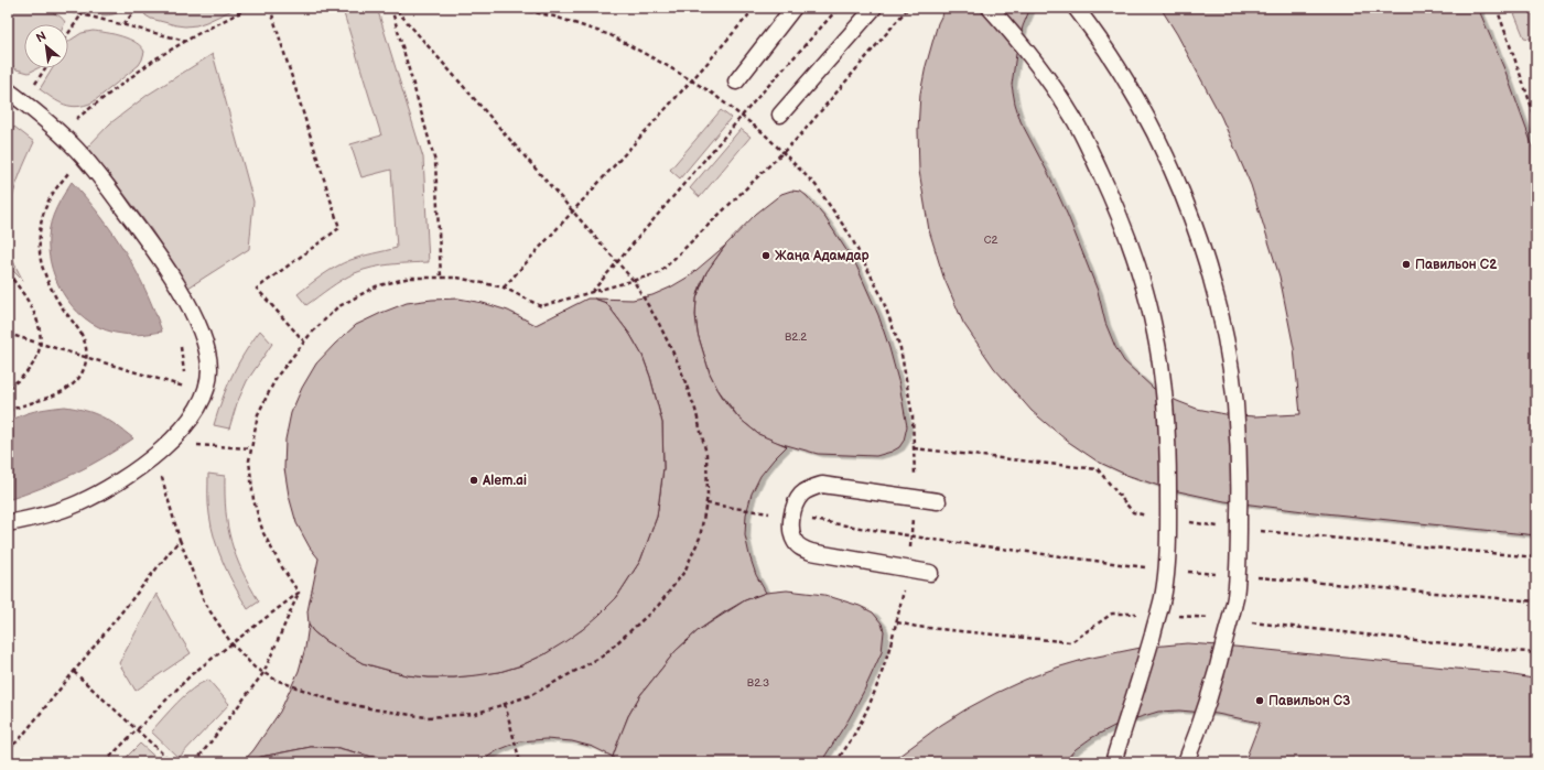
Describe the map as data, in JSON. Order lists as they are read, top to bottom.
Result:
{
  "places": [
    "Жаңа Адамдар",
    "Павильон С2",
    "Alem.ai",
    "Павильон С3"
  ],
  "house_numbers": ["С2", "В2.2", "В2.3"],
  "north": "top left"
}
